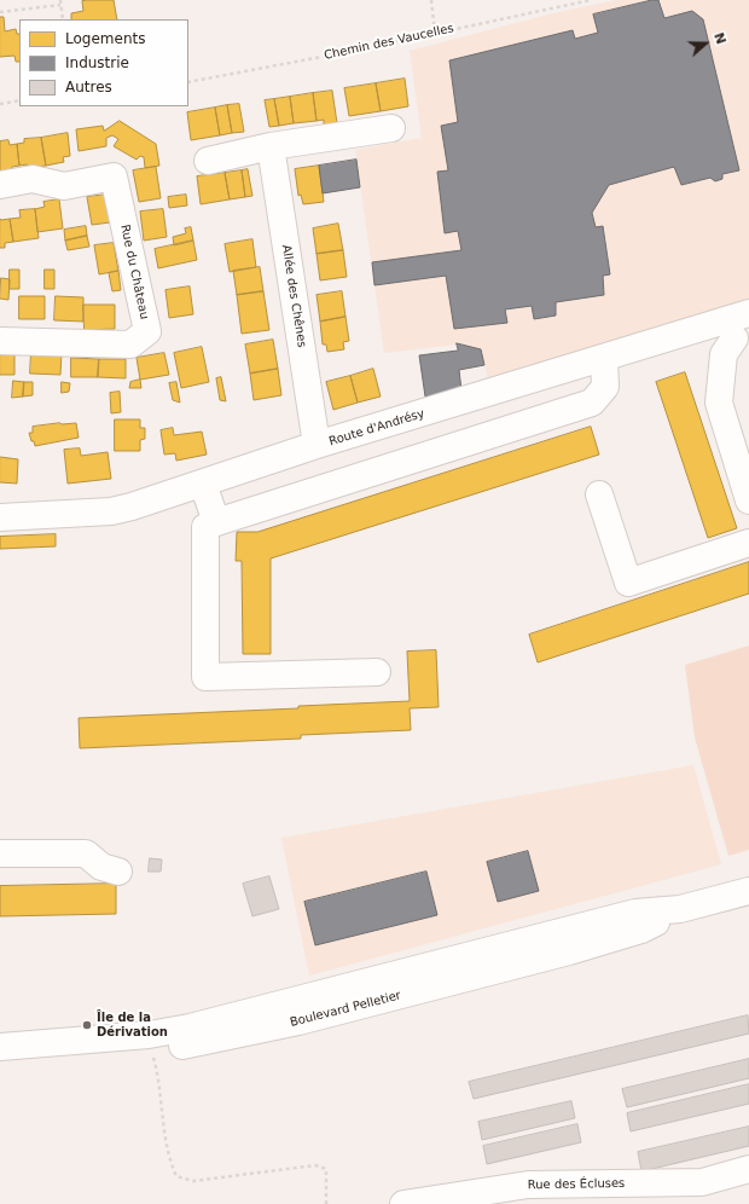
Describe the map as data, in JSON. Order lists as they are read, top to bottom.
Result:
{
  "streets": {
    "street": [
      "Rue du Château",
      "Allée des Chênes",
      "Route d'Andrésy",
      "Boulevard Pelletier",
      "Rue des Écluses"
    ],
    "path": ["Chemin des Vaucelles"]
  },
  "crossings": [
    ["Allée des Chênes", "Route d'Andrésy"]
  ],
  "places": ["Île de la Dérivation"],
  "legend": ["Logements", "Industrie", "Autres"],
  "north": "right"
}
